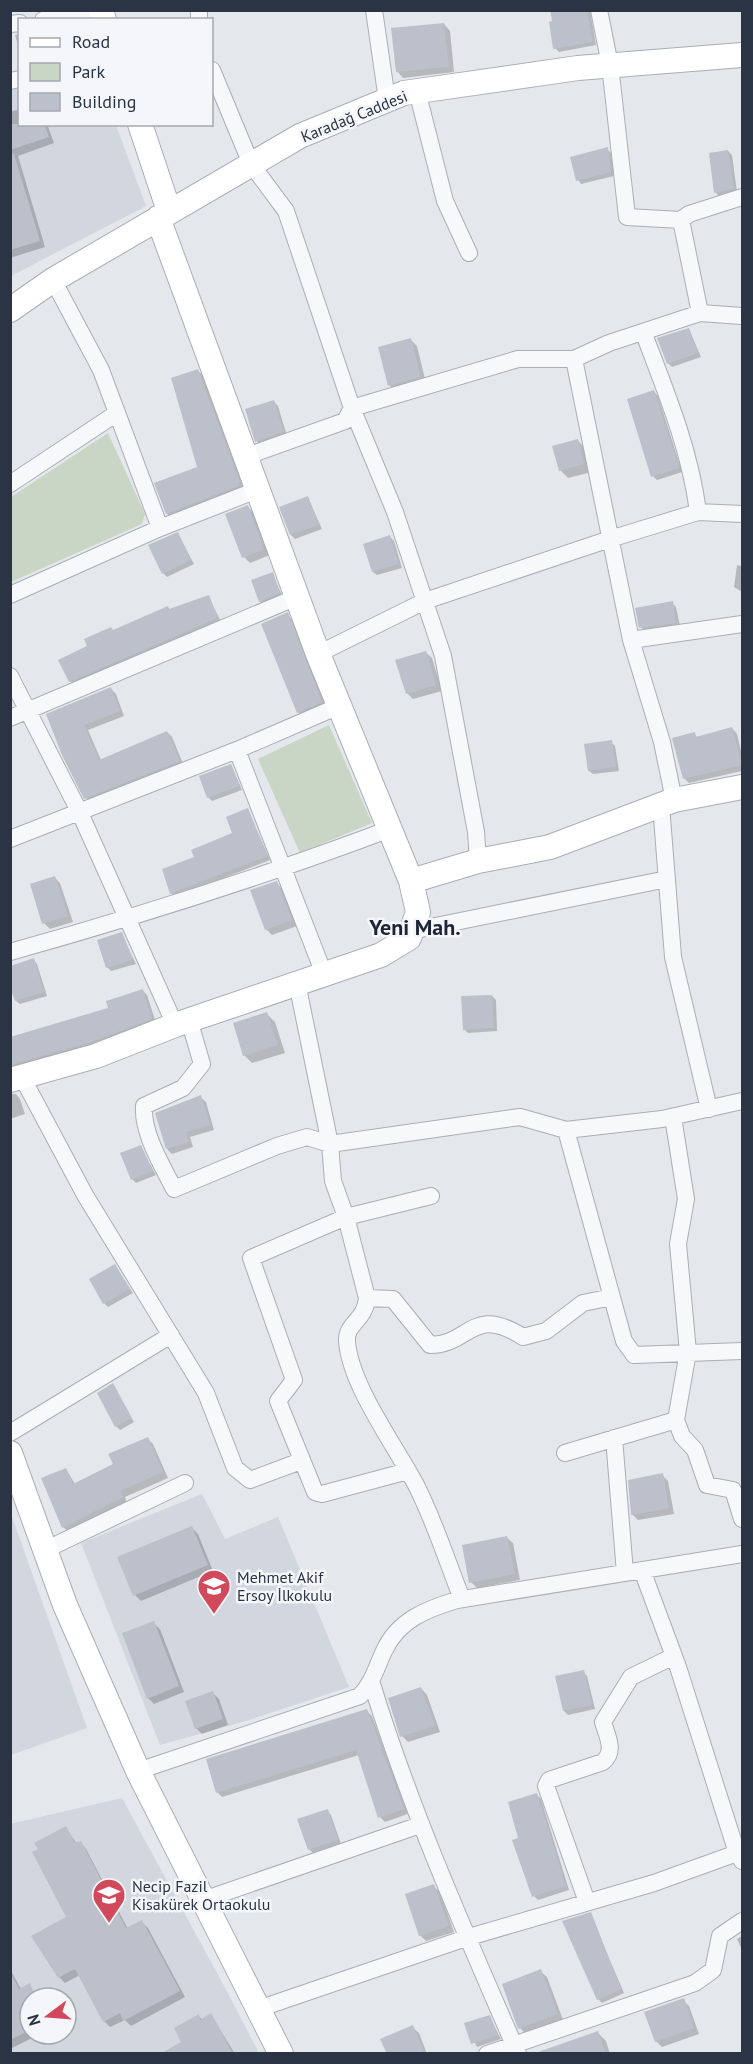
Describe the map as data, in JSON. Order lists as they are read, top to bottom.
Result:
{
  "streets": {
    "street": ["Karadağ Caddesi"]
  },
  "districts": ["Yeni Mah."],
  "places": {
    "school or university": ["Mehmet Akif Ersoy İlkokulu", "Necip Fazil Kisakürek Ortaokulu"]
  },
  "legend": ["Road", "Park", "Building"],
  "north": "left"
}
